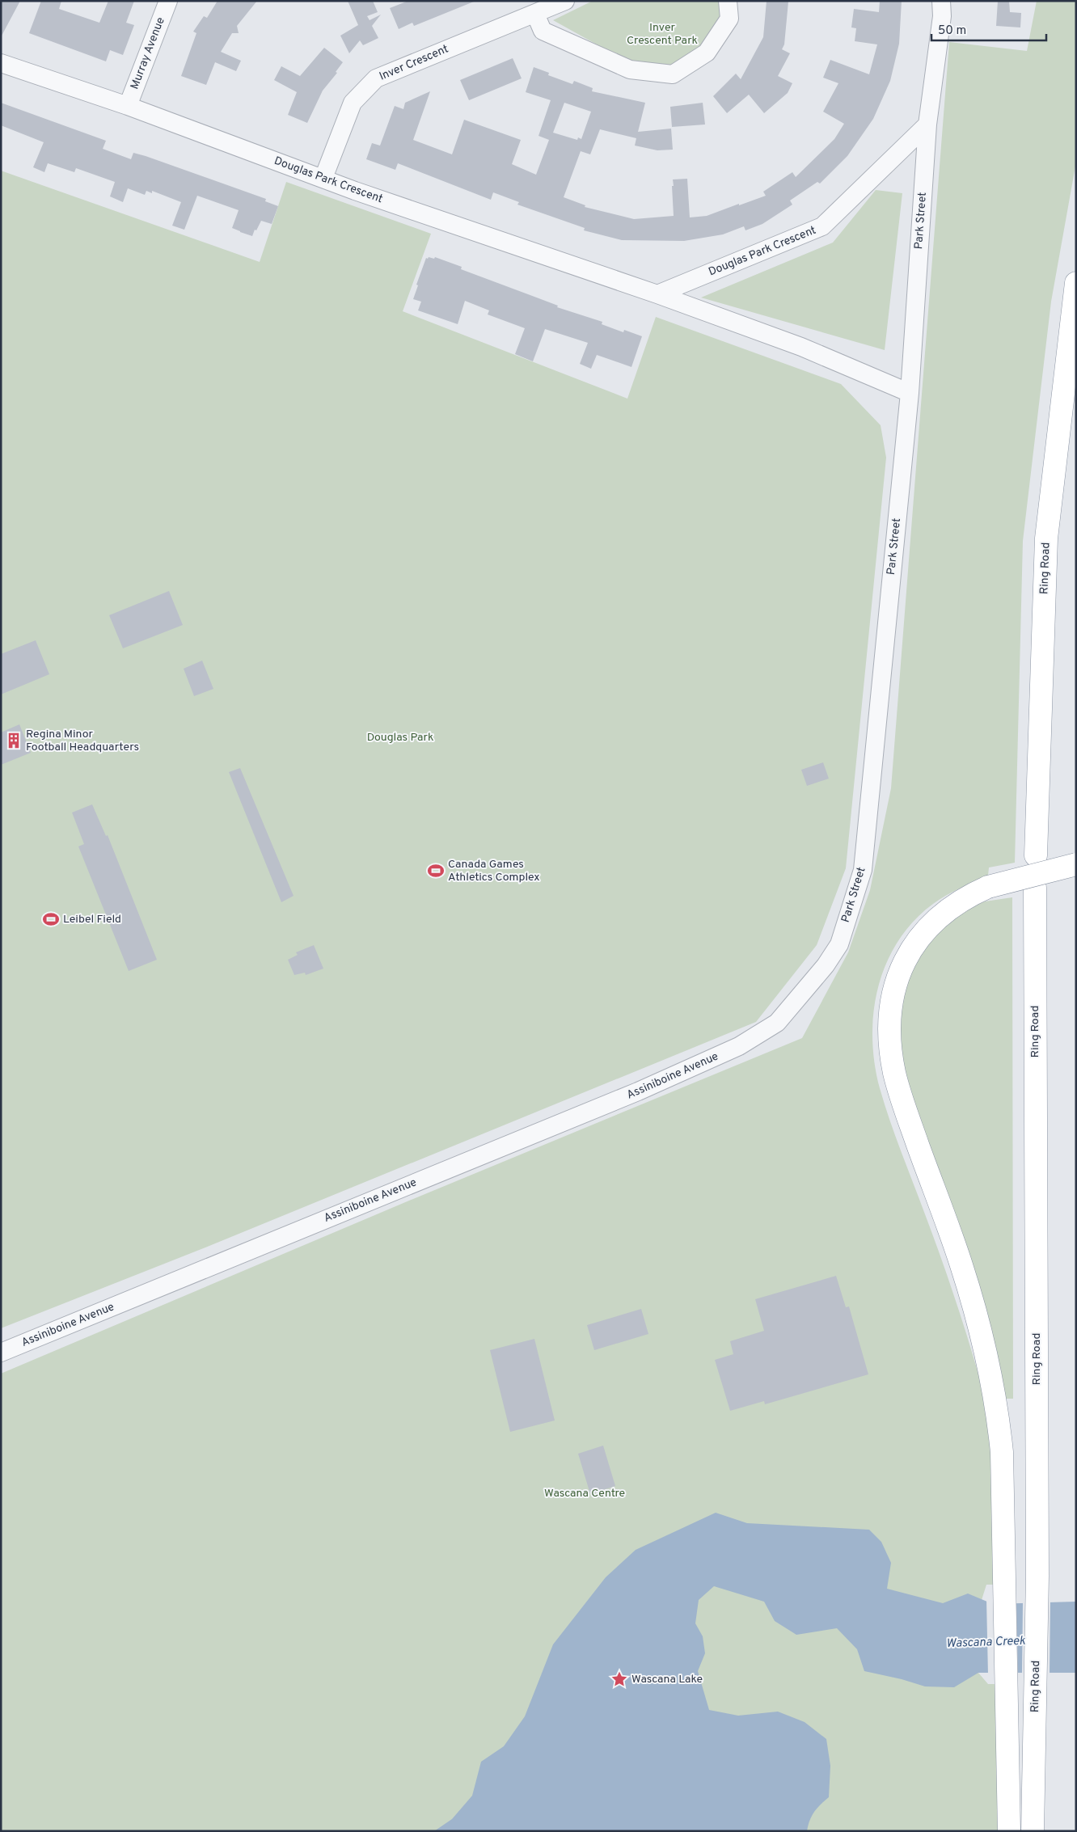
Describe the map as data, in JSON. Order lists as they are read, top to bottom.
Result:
{
  "streets": {
    "highway": ["Ring Road"],
    "street": [
      "Murray Avenue",
      "Inver Crescent",
      "Douglas Park Crescent",
      "Park Street",
      "Assiniboine Avenue"
    ]
  },
  "crossings": [
    ["Murray Avenue", "Douglas Park Crescent"],
    ["Inver Crescent", "Douglas Park Crescent"],
    ["Douglas Park Crescent", "Park Street"],
    ["Park Street", "Assiniboine Avenue"]
  ],
  "water": ["Wascana Creek"],
  "parks": ["Inver Crescent Park", "Douglas Park", "Wascana Centre"],
  "places": {
    "building": ["Regina Minor Football Headquarters"],
    "sports": ["Canada Games Athletics Complex", "Leibel Field"],
    "place": ["Wascana Lake"]
  },
  "scale_bar": "50 m"
}
